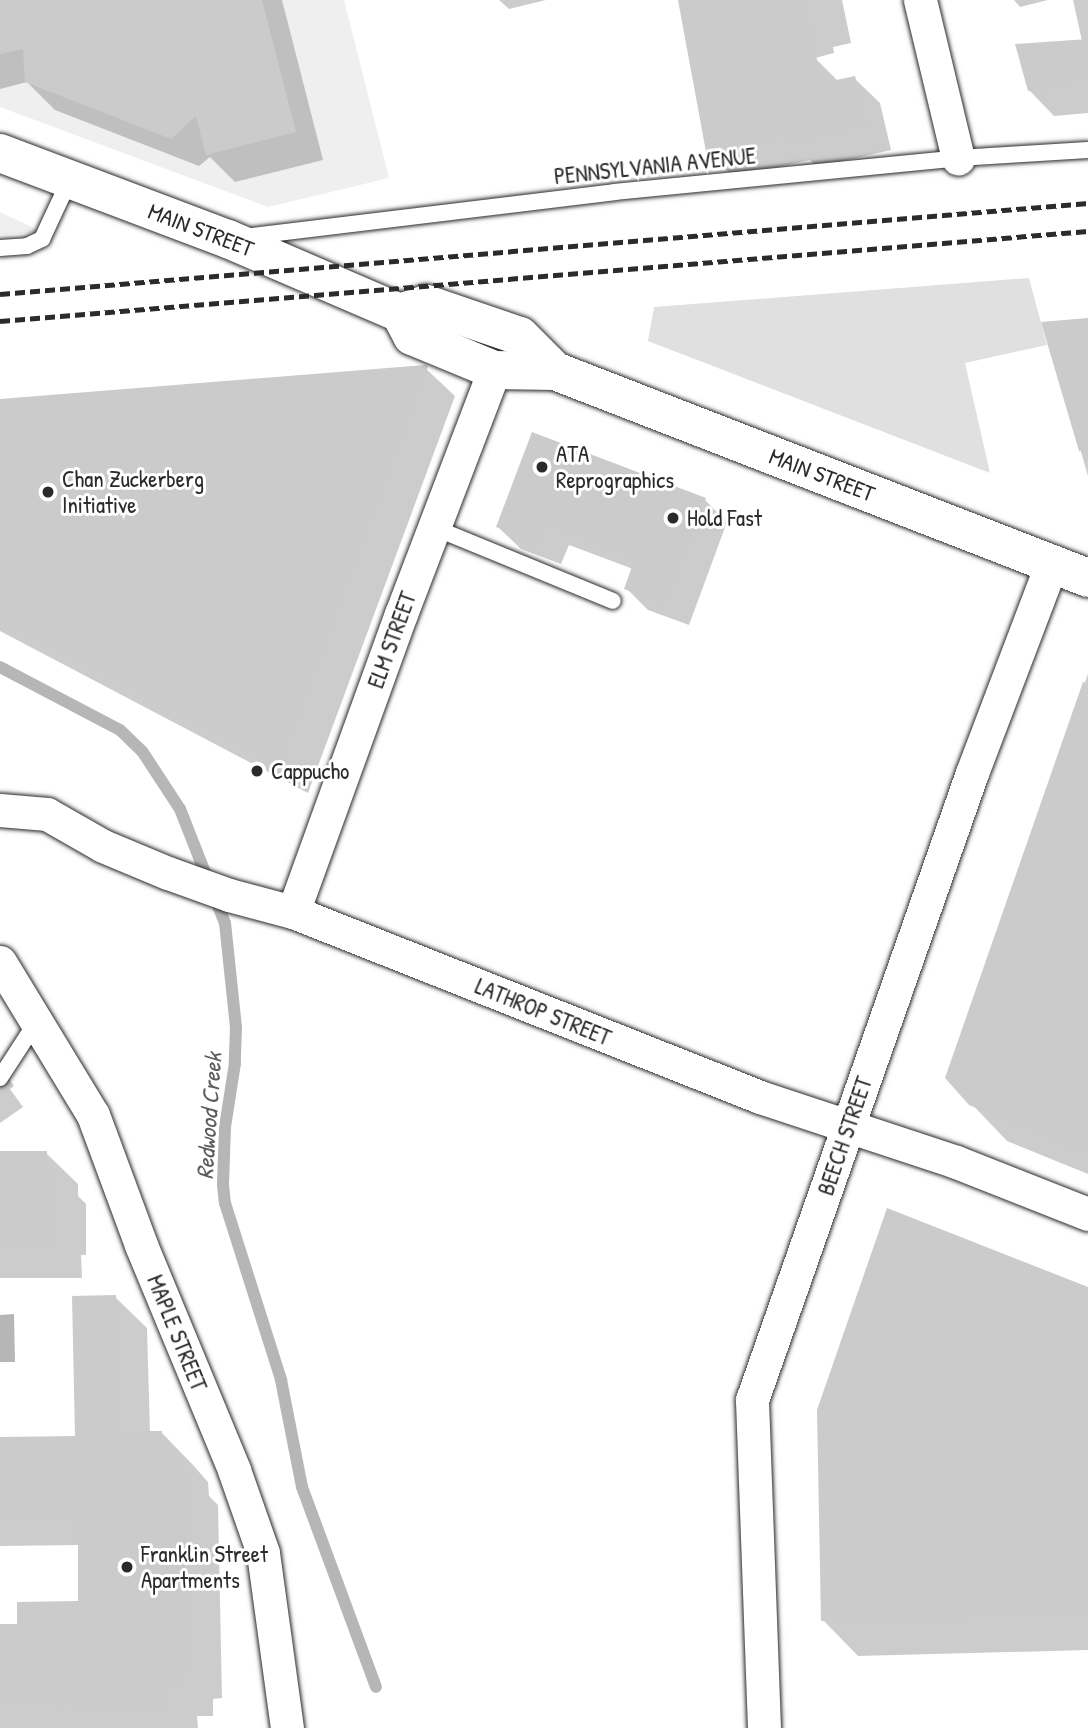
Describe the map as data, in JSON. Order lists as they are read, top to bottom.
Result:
{
  "streets": {
    "street": [
      "MAIN STREET",
      "ELM STREET",
      "LATHROP STREET",
      "BEECH STREET",
      "MAPLE STREET"
    ],
    "lane": ["PENNSYLVANIA AVENUE"]
  },
  "crossings": [
    ["PENNSYLVANIA AVENUE", "MAIN STREET"],
    ["MAIN STREET", "ELM STREET"],
    ["MAIN STREET", "BEECH STREET"],
    ["ELM STREET", "LATHROP STREET"],
    ["LATHROP STREET", "BEECH STREET"]
  ],
  "water": ["Redwood Creek"],
  "places": [
    "ATA Reprographics",
    "Chan Zuckerberg Initiative",
    "Hold Fast",
    "Cappucho",
    "Franklin Street Apartments"
  ]
}
